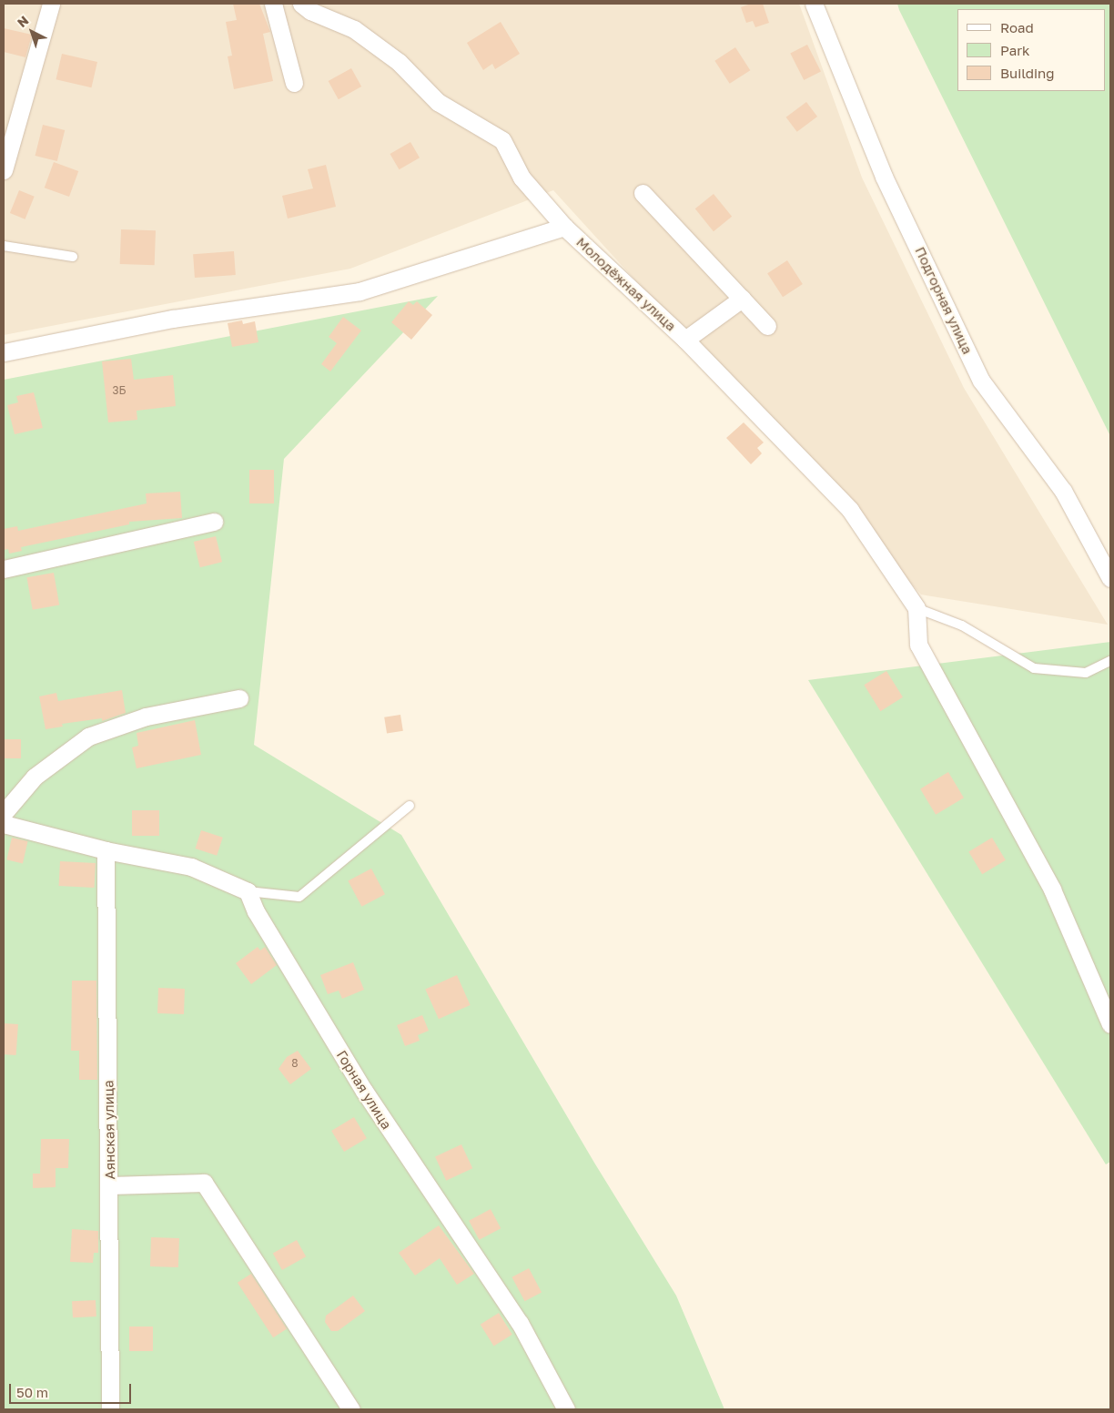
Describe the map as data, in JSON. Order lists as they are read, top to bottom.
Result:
{
  "streets": {
    "street": [
      "Молодёжная улица",
      "Подгорная улица",
      "Горная улица",
      "Аянская улица"
    ]
  },
  "house_numbers": ["3Б", "8"],
  "legend": ["Road", "Park", "Building"],
  "scale_bar": "50 m",
  "north": "top left"
}
